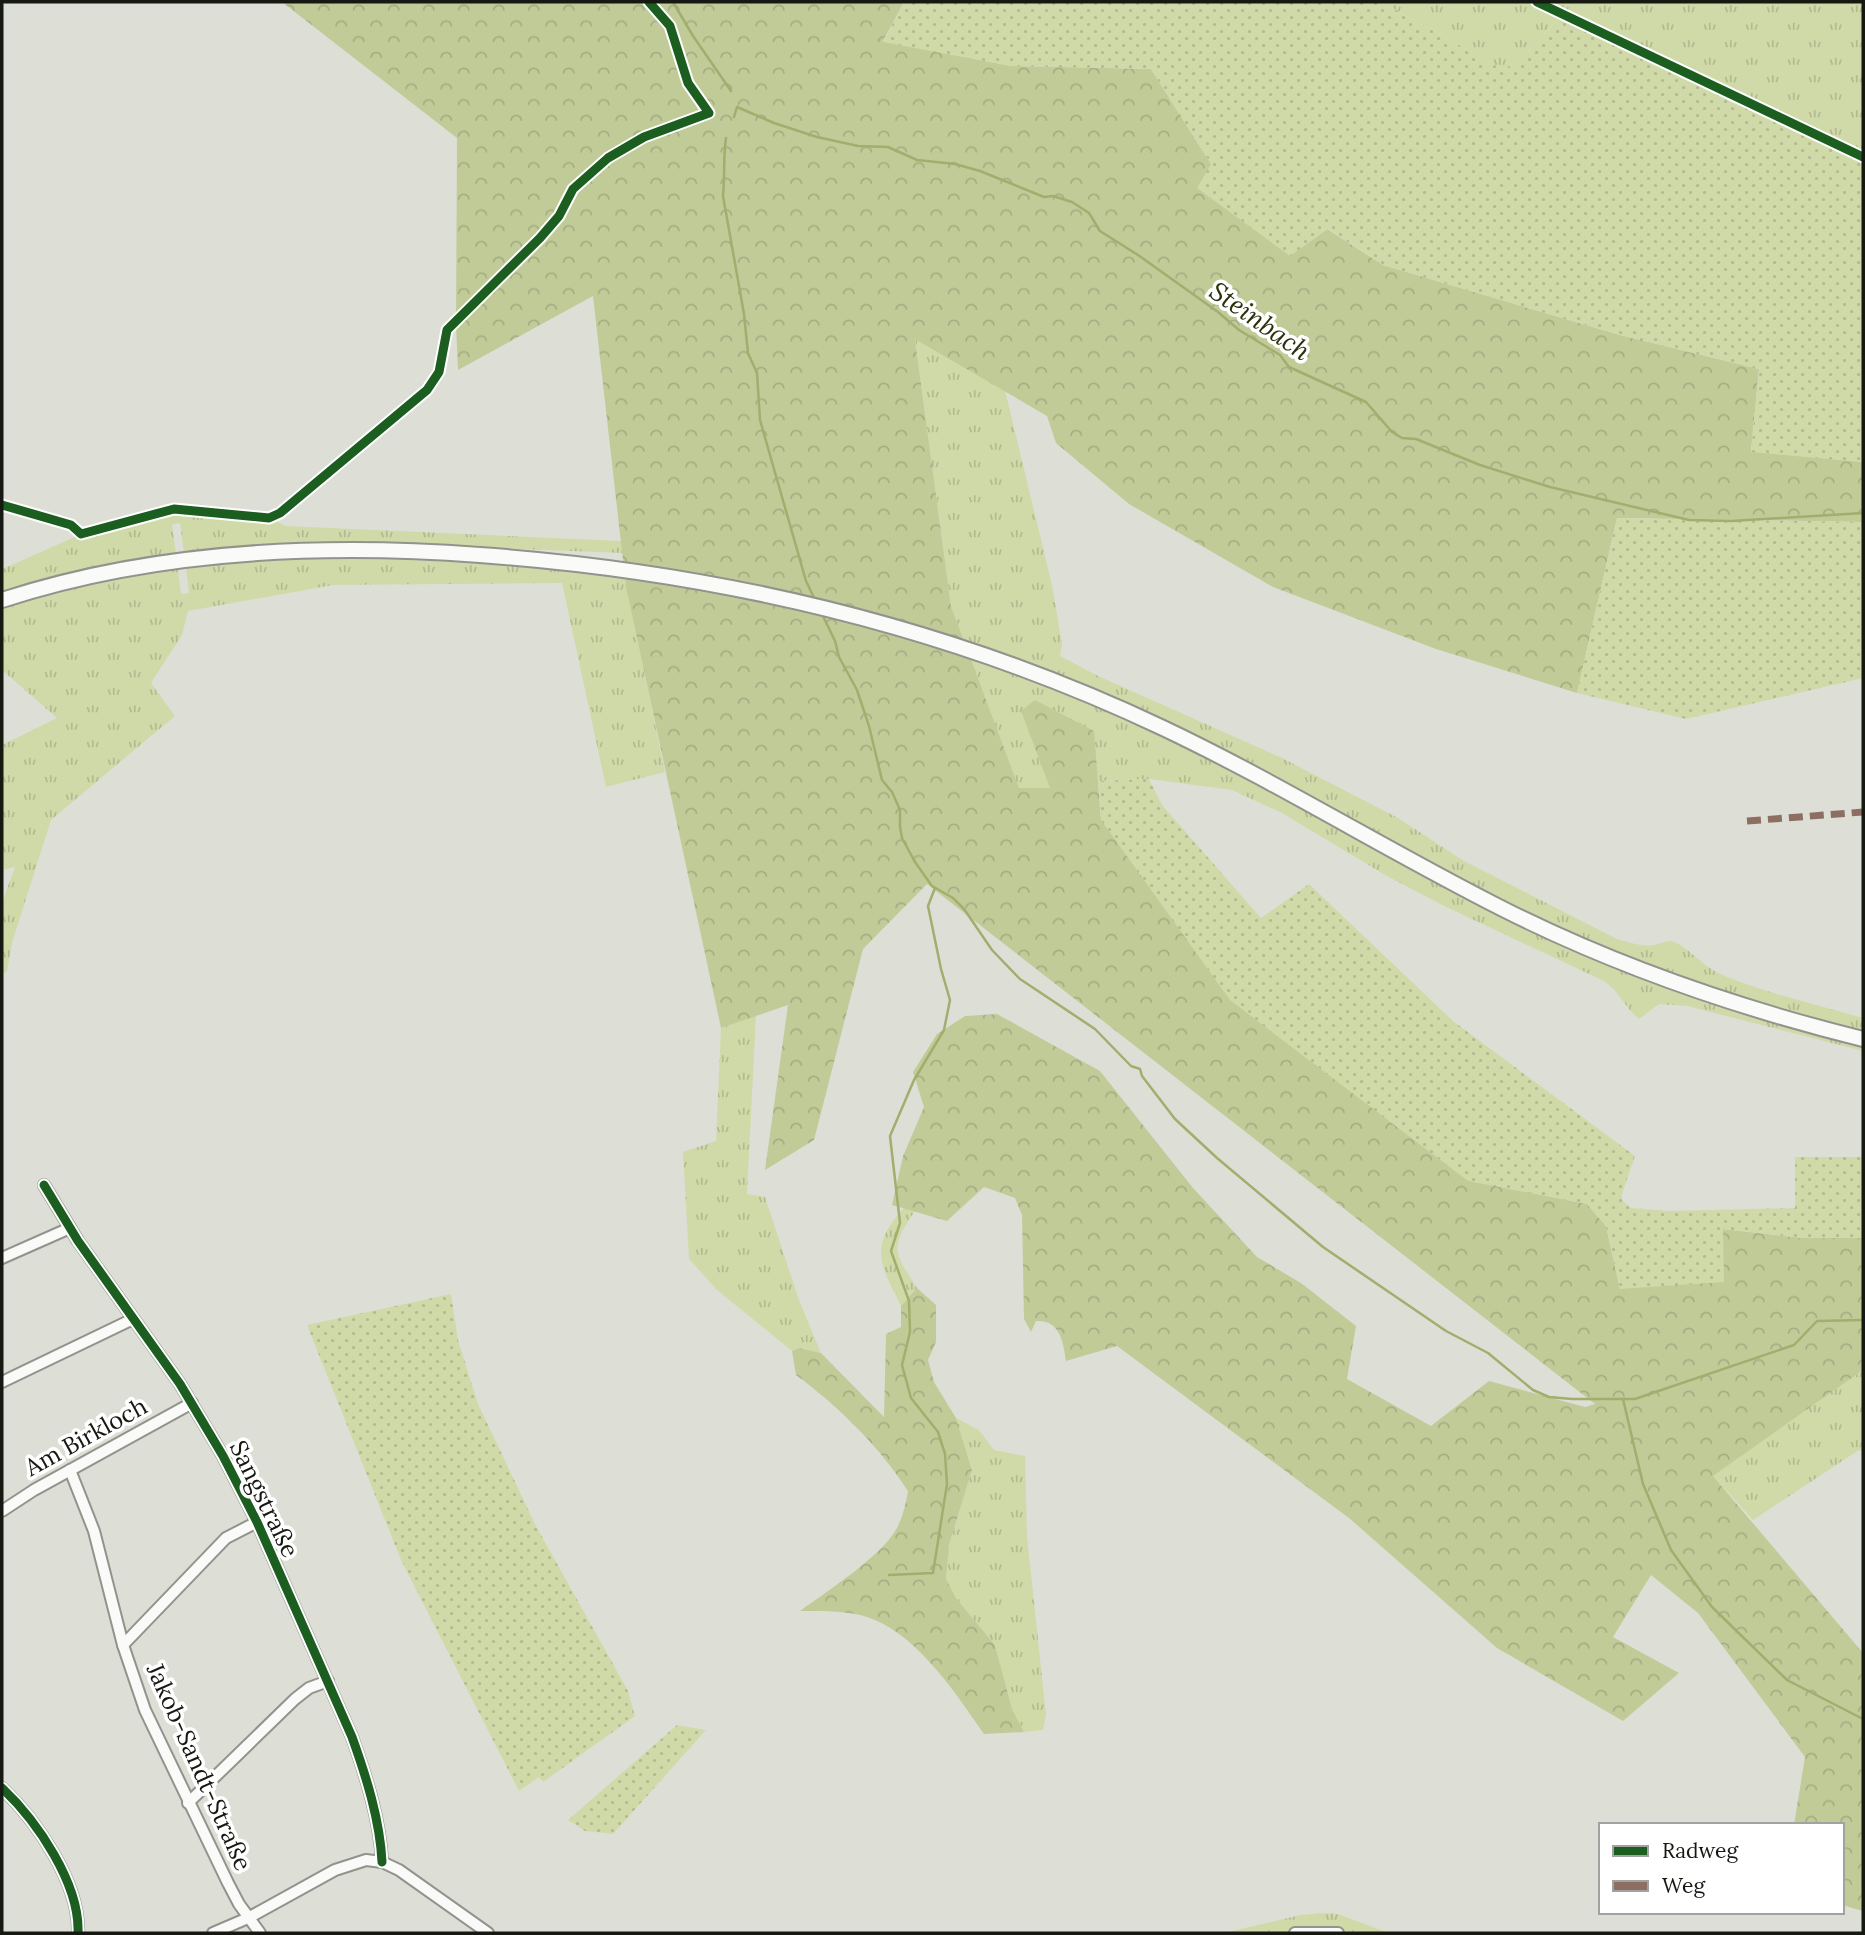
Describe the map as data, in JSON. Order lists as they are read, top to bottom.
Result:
{
  "streets": {
    "street": ["Am Birkloch", "Sangstraße", "Jakob-Sandt-Straße"]
  },
  "crossings": [
    ["Am Birkloch", "Sangstraße"],
    ["Am Birkloch", "Jakob-Sandt-Straße"]
  ],
  "water": ["Steinbach"],
  "legend": ["Radweg", "Weg"]
}
